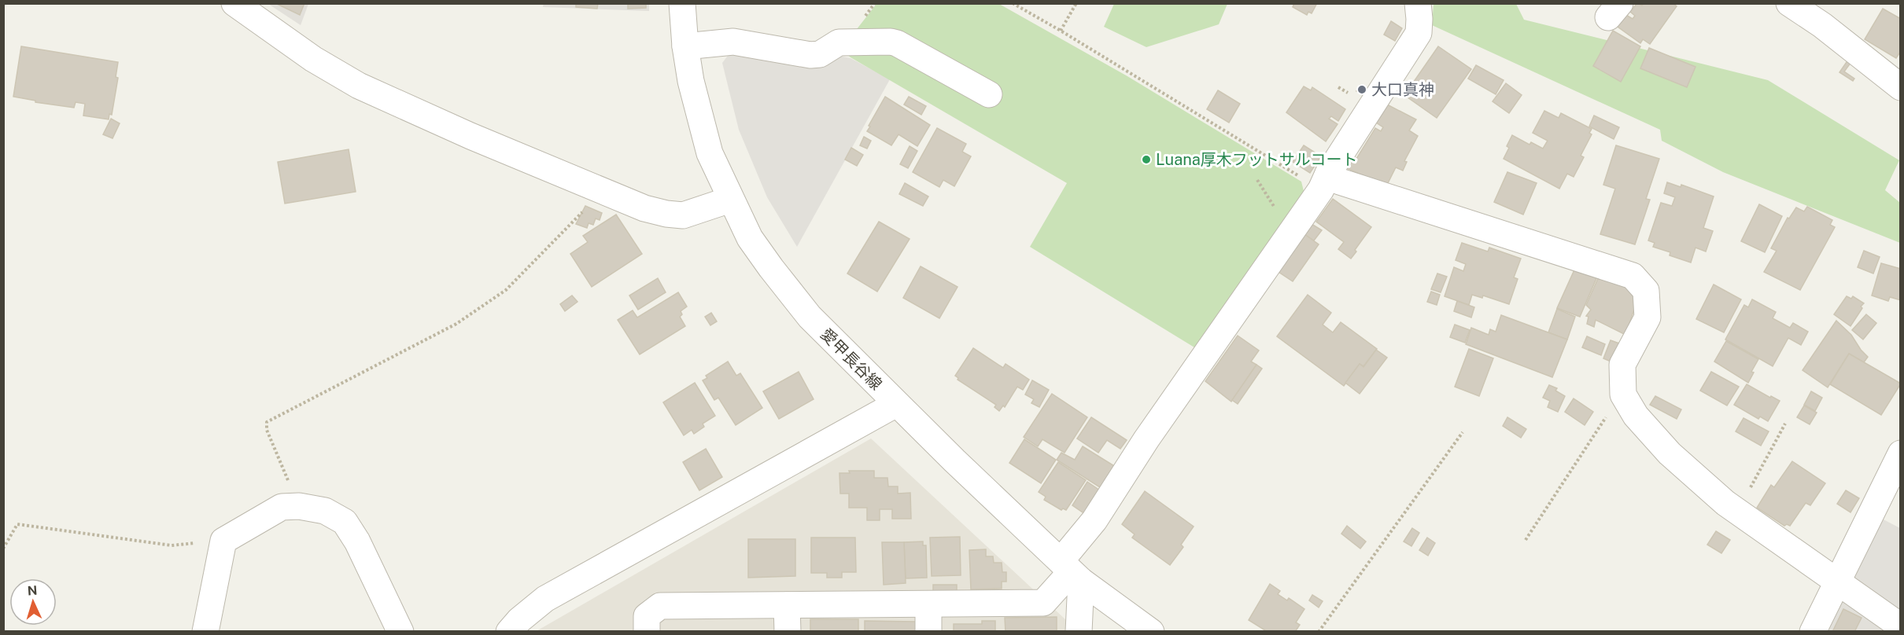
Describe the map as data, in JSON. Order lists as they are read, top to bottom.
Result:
{
  "streets": {
    "street": ["愛甲長谷線"]
  },
  "places": ["大口真神", "Luana厚木フットサルコート"],
  "north": "top"
}
